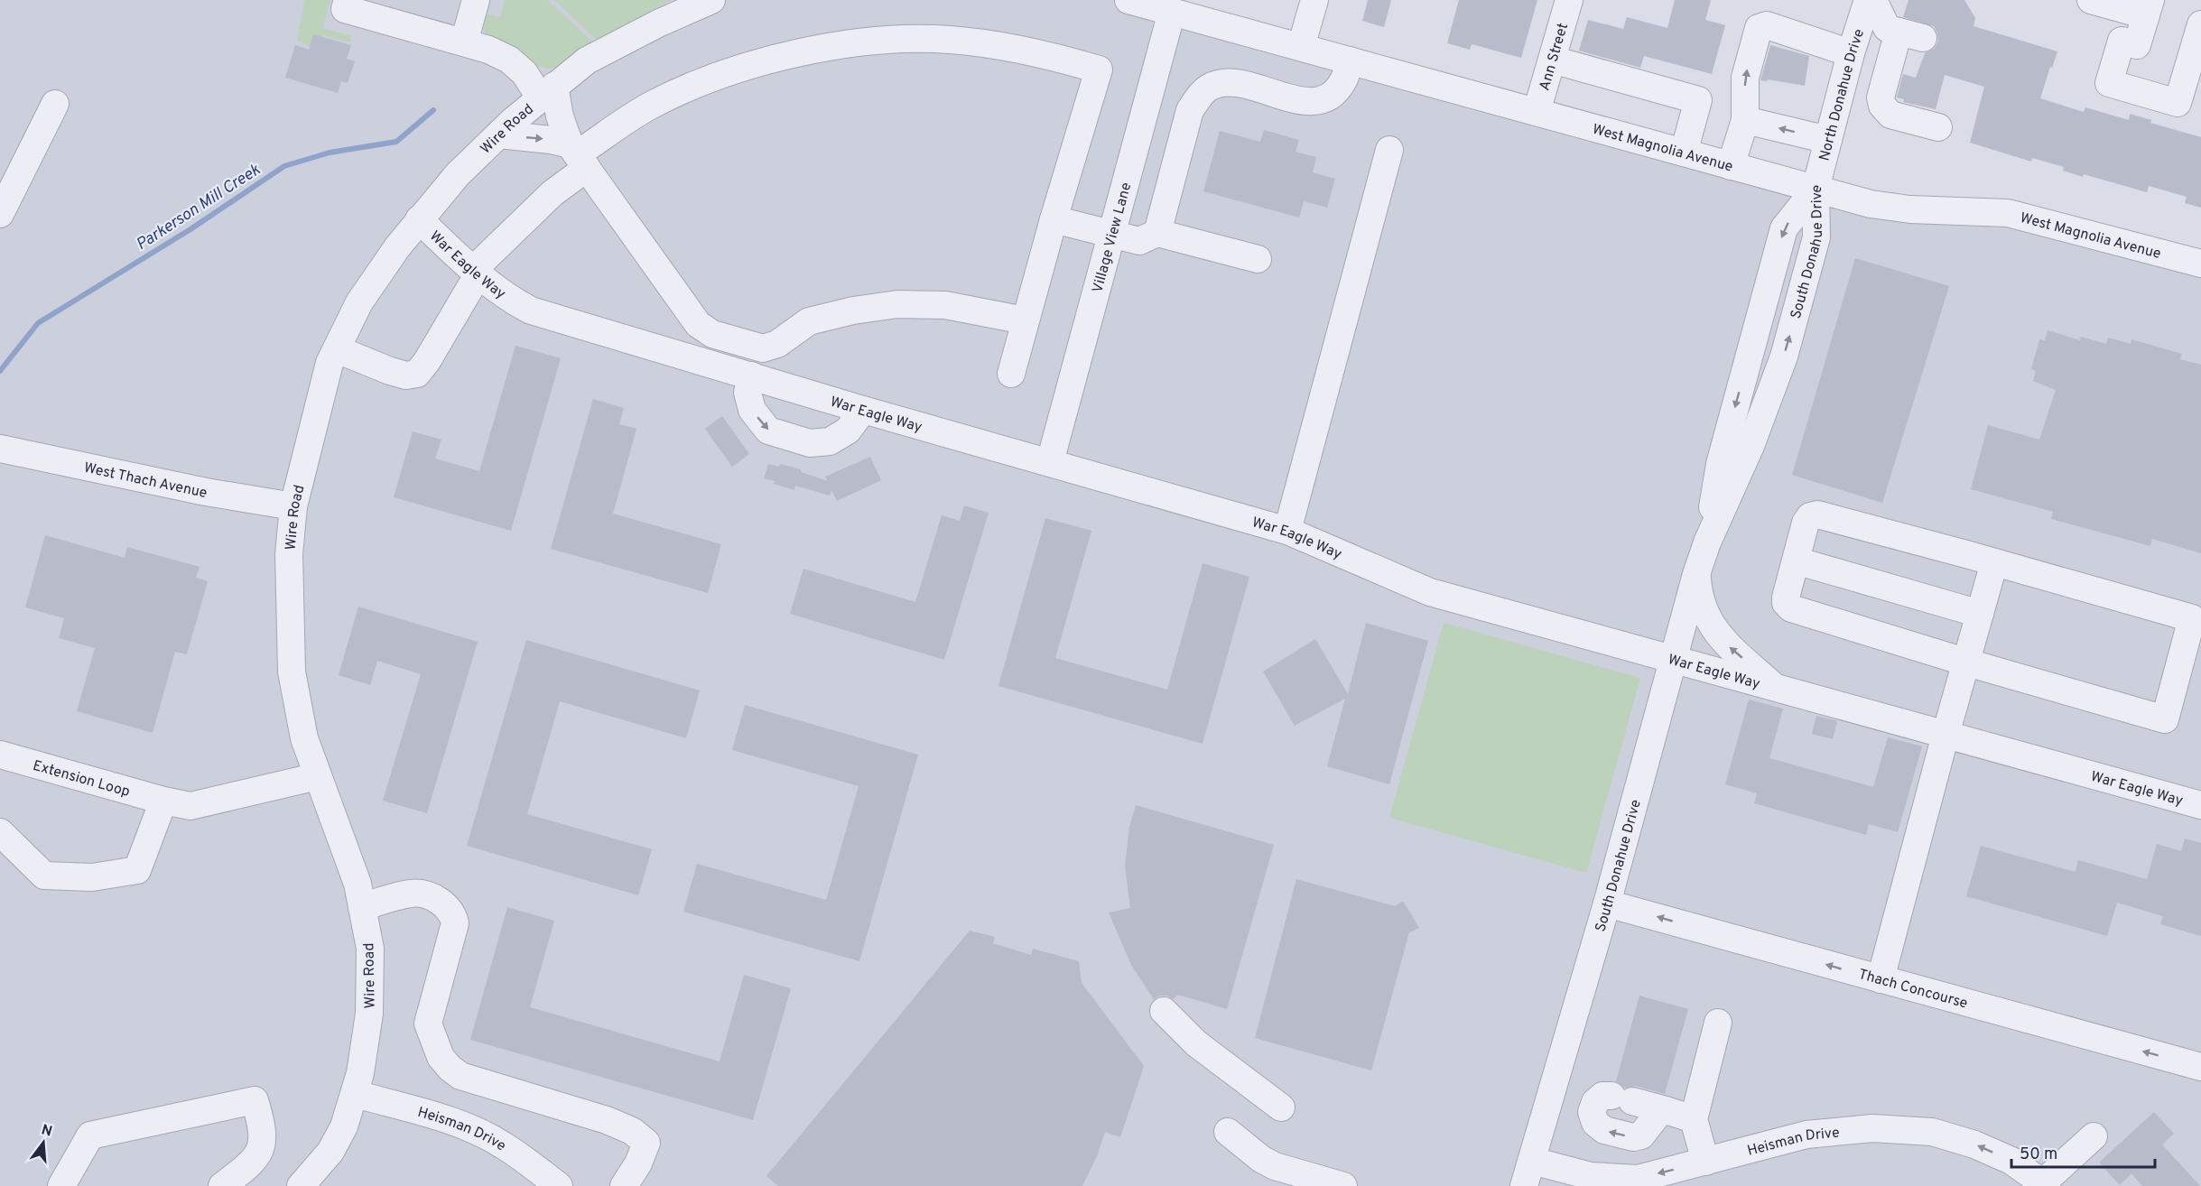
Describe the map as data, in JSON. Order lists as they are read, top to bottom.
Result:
{
  "streets": {
    "street": [
      "Ann Street",
      "North Donahue Drive",
      "Wire Road",
      "West Magnolia Avenue",
      "Village View Lane",
      "South Donahue Drive",
      "War Eagle Way",
      "West Thach Avenue",
      "Extension Loop",
      "Thach Concourse",
      "Heisman Drive"
    ]
  },
  "crossings": [
    ["Ann Street", "West Magnolia Avenue"],
    ["North Donahue Drive", "West Magnolia Avenue"],
    ["North Donahue Drive", "South Donahue Drive"],
    ["Wire Road", "War Eagle Way"],
    ["Wire Road", "West Thach Avenue"],
    ["Wire Road", "Extension Loop"],
    ["Wire Road", "Heisman Drive"],
    ["West Magnolia Avenue", "Village View Lane"],
    ["West Magnolia Avenue", "South Donahue Drive"],
    ["Village View Lane", "War Eagle Way"],
    ["South Donahue Drive", "War Eagle Way"],
    ["South Donahue Drive", "Thach Concourse"],
    ["South Donahue Drive", "Heisman Drive"]
  ],
  "one_way": ["Thach Concourse", "Heisman Drive"],
  "water": ["Parkerson Mill Creek"],
  "scale_bar": "50 m",
  "north": "top"
}
